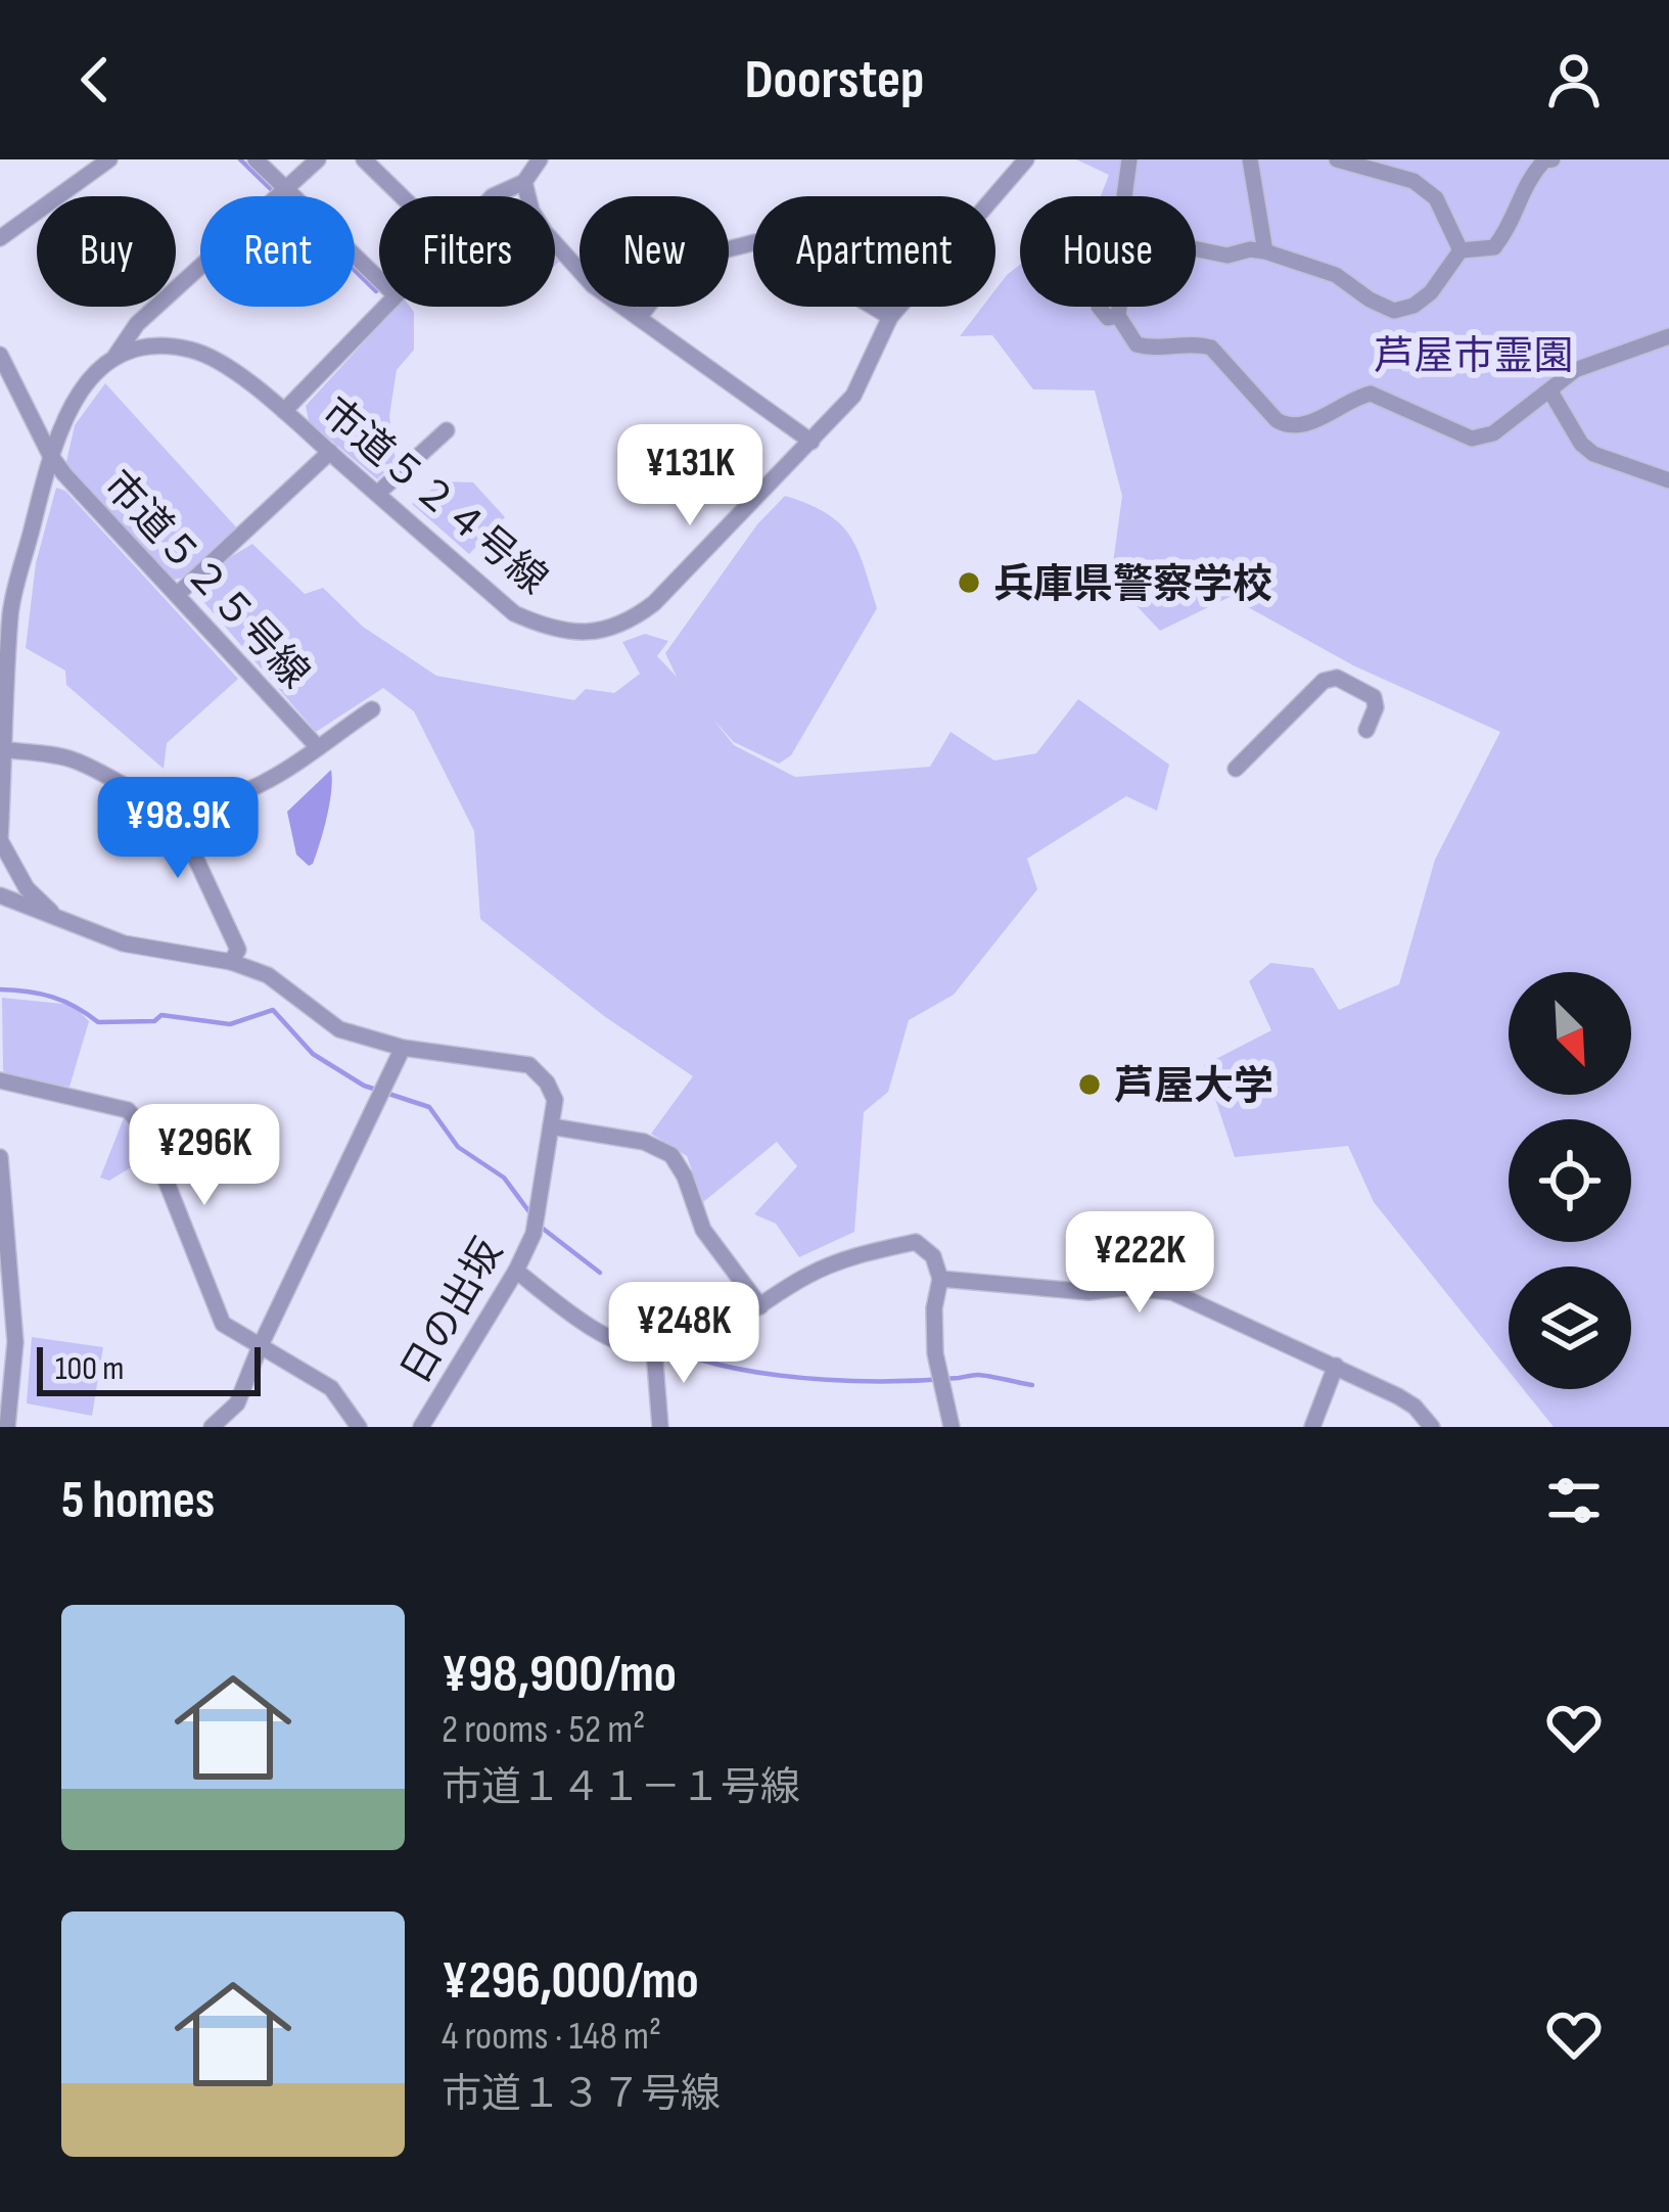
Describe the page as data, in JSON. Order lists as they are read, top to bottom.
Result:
{
  "streets": {
    "street": ["市道５２４号線", "市道５２５号線", "日の出坂"]
  },
  "parks": ["芦屋市霊園"],
  "places": ["兵庫県警察学校", "芦屋大学"],
  "scale_bar": "100 m",
  "north": "bottom right",
  "page": {
    "header": "Doorstep",
    "chip": [
      "Buy",
      "Rent",
      "Filters",
      "New",
      "Apartment",
      "House"
    ],
    "price": [
      "¥131K",
      "¥98.9K",
      "¥296K",
      "¥222K",
      "¥248K"
    ],
    "scale": "100 m",
    "heading": "5 homes",
    "list": [
      {
        "name": "¥98,900/mo",
        "note": "2 rooms · 52 m² · 市道１４１－１号線"
      },
      {
        "name": "¥296,000/mo",
        "note": "4 rooms · 148 m² · 市道１３７号線"
      }
    ]
  }
}
